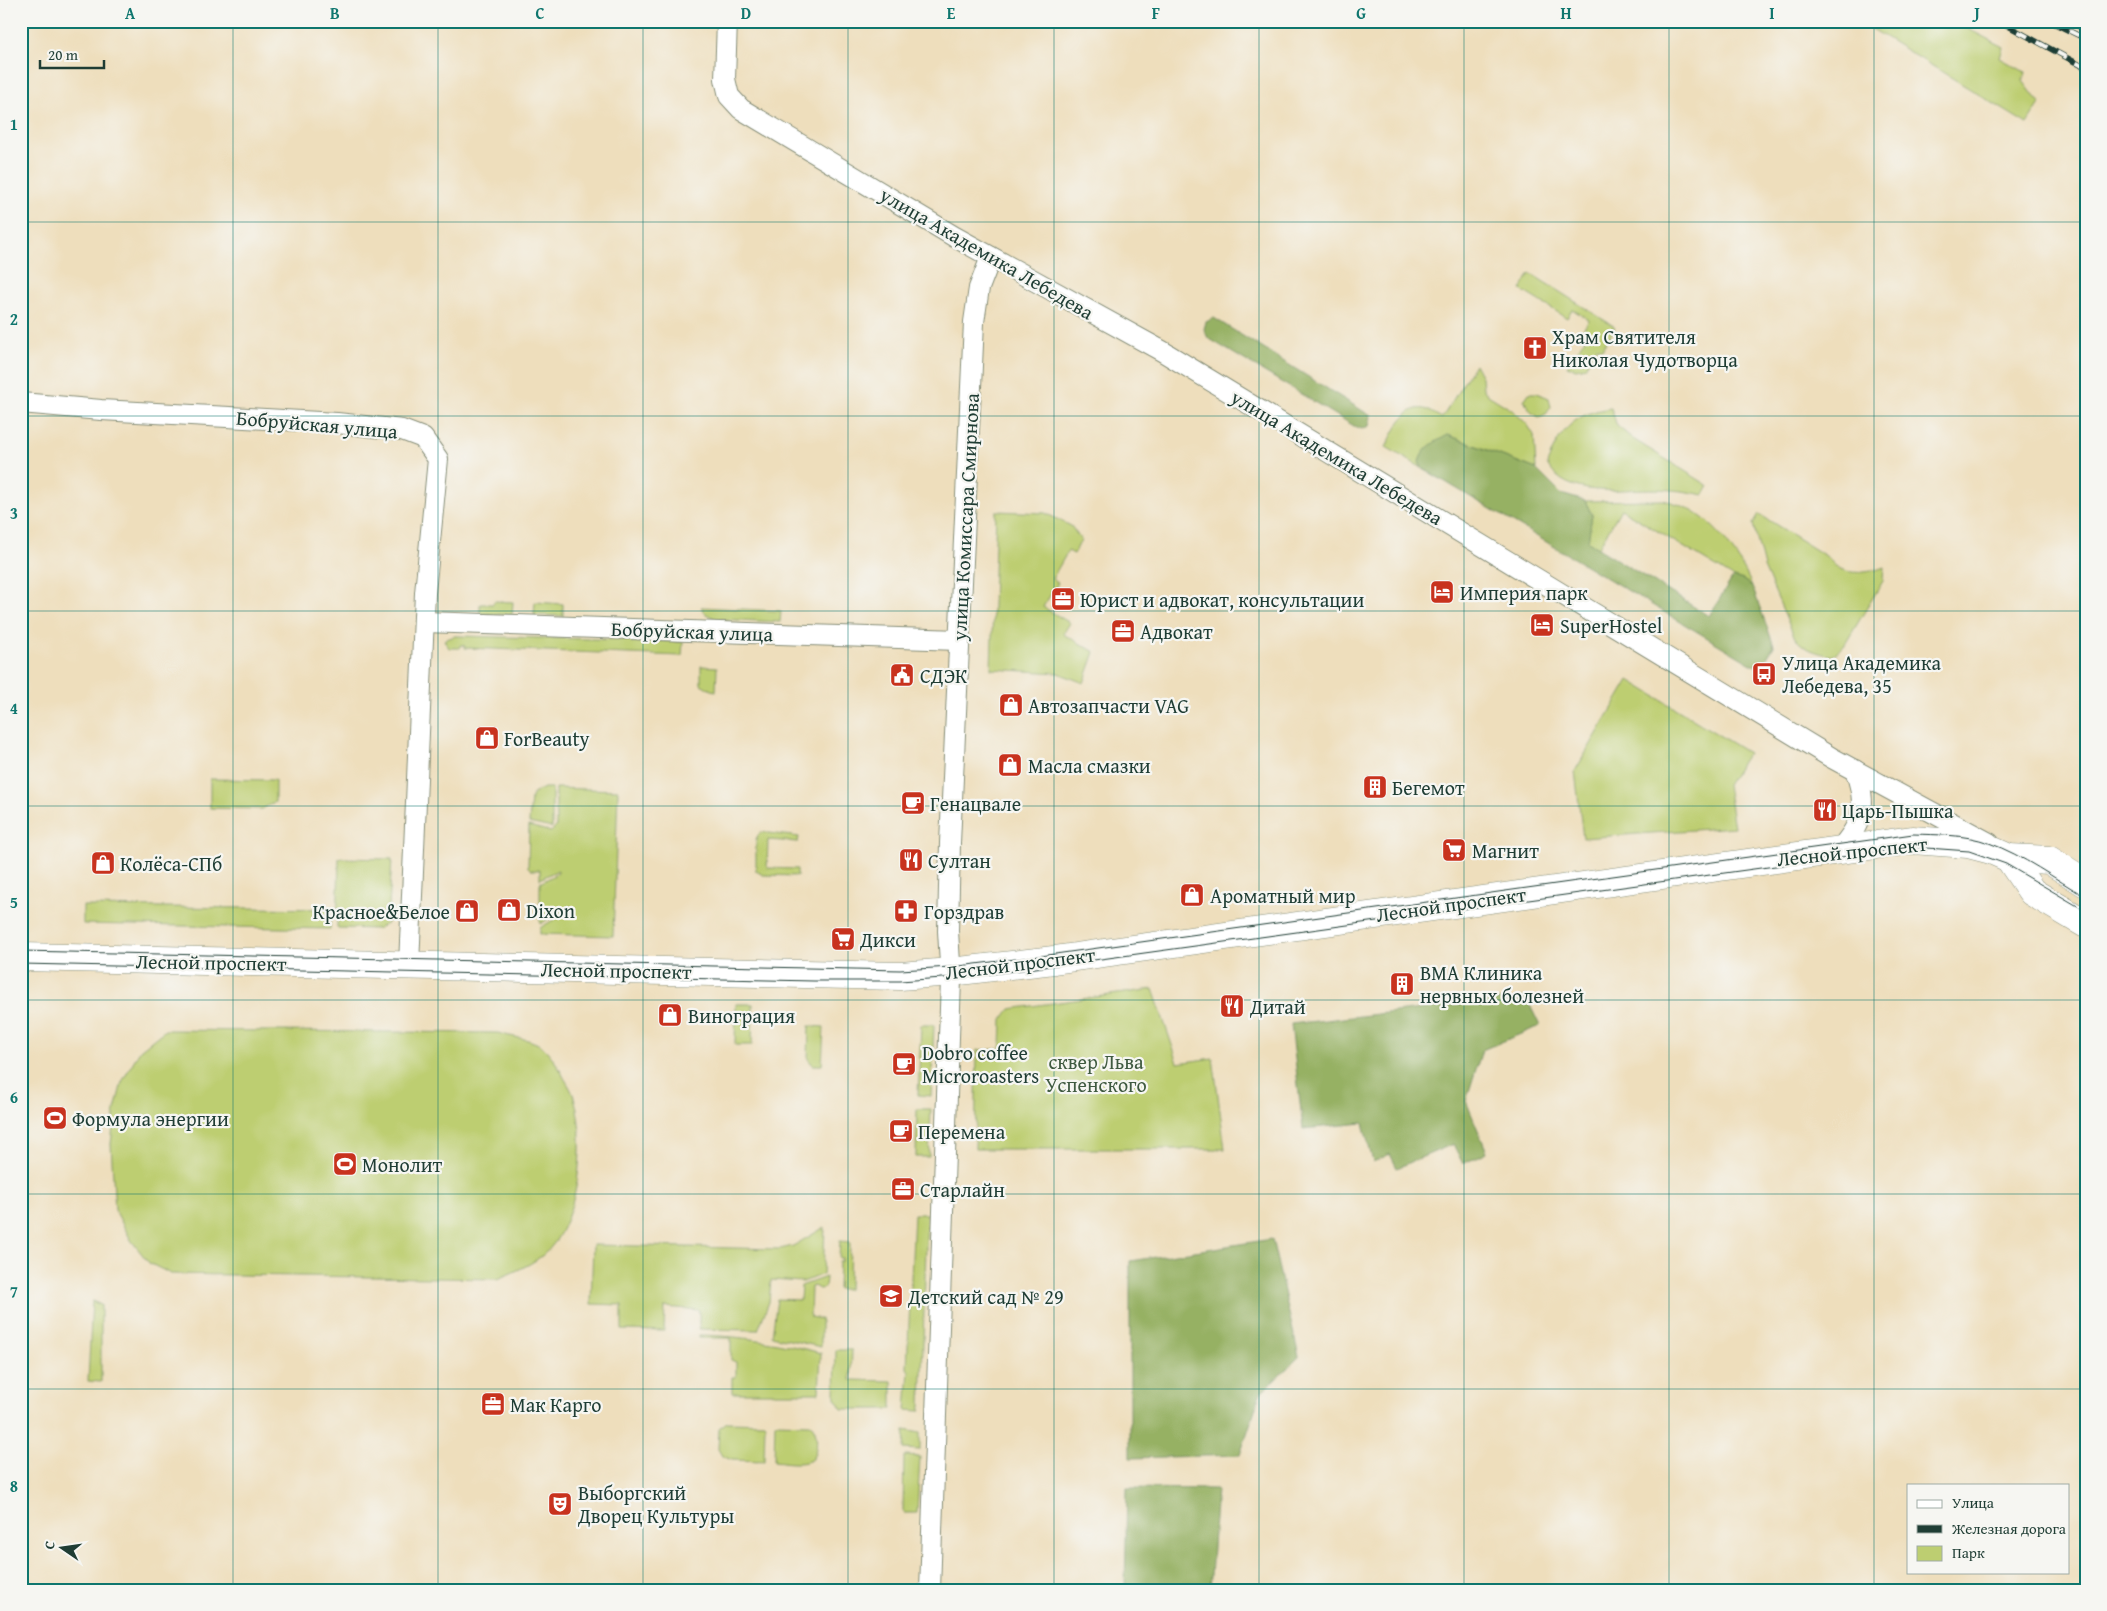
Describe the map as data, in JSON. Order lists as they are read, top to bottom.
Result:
{
  "streets": {
    "main road": ["улица Академика Лебедева", "Лесной проспект"],
    "street": ["Бобруйская улица", "улица Комиссара Смирнова"]
  },
  "crossings": [
    ["улица Академика Лебедева", "улица Комиссара Смирнова"],
    ["улица Академика Лебедева", "Лесной проспект"],
    ["Бобруйская улица", "улица Комиссара Смирнова"],
    ["Бобруйская улица", "Лесной проспект"],
    ["улица Комиссара Смирнова", "Лесной проспект"]
  ],
  "parks": ["сквер Льва Успенского"],
  "places": {
    "church": ["Храм Святителя Николая Чудотворца"],
    "hotel": ["Империя парк", "SuperHostel"],
    "office": [
      "Юрист и адвокат, консультации",
      "Адвокат",
      "Старлайн",
      "Мак Карго"
    ],
    "bus stop": ["Улица Академика Лебедева, 35"],
    "public building": ["СДЭК"],
    "shop": [
      "Автозапчасти VAG",
      "ForBeauty",
      "Масла смазки",
      "Колёса-СПб",
      "Ароматный мир",
      "Dixon",
      "Красное&Белое",
      "Винограция"
    ],
    "building": ["Бегемот", "ВМА Клиника нервных болезней"],
    "cafe": ["Генацвале", "Dobro coffee Microroasters", "Перемена"],
    "restaurant": ["Царь-Пышка", "Султан", "Дитай"],
    "supermarket": ["Магнит", "Дикси"],
    "pharmacy": ["Горздрав"],
    "sports": ["Формула энергии", "Монолит"],
    "school or university": ["Детский сад № 29"],
    "theatre": ["Выборгский Дворец Культуры"]
  },
  "legend": ["Улица", "Железная дорога", "Парк"],
  "scale_bar": "20 m",
  "north": "left",
  "grid": {
    "columns": [
      "A",
      "B",
      "C",
      "D",
      "E",
      "F",
      "G",
      "H",
      "I",
      "J"
    ],
    "rows": [
      "1",
      "2",
      "3",
      "4",
      "5",
      "6",
      "7",
      "8"
    ]
  }
}
